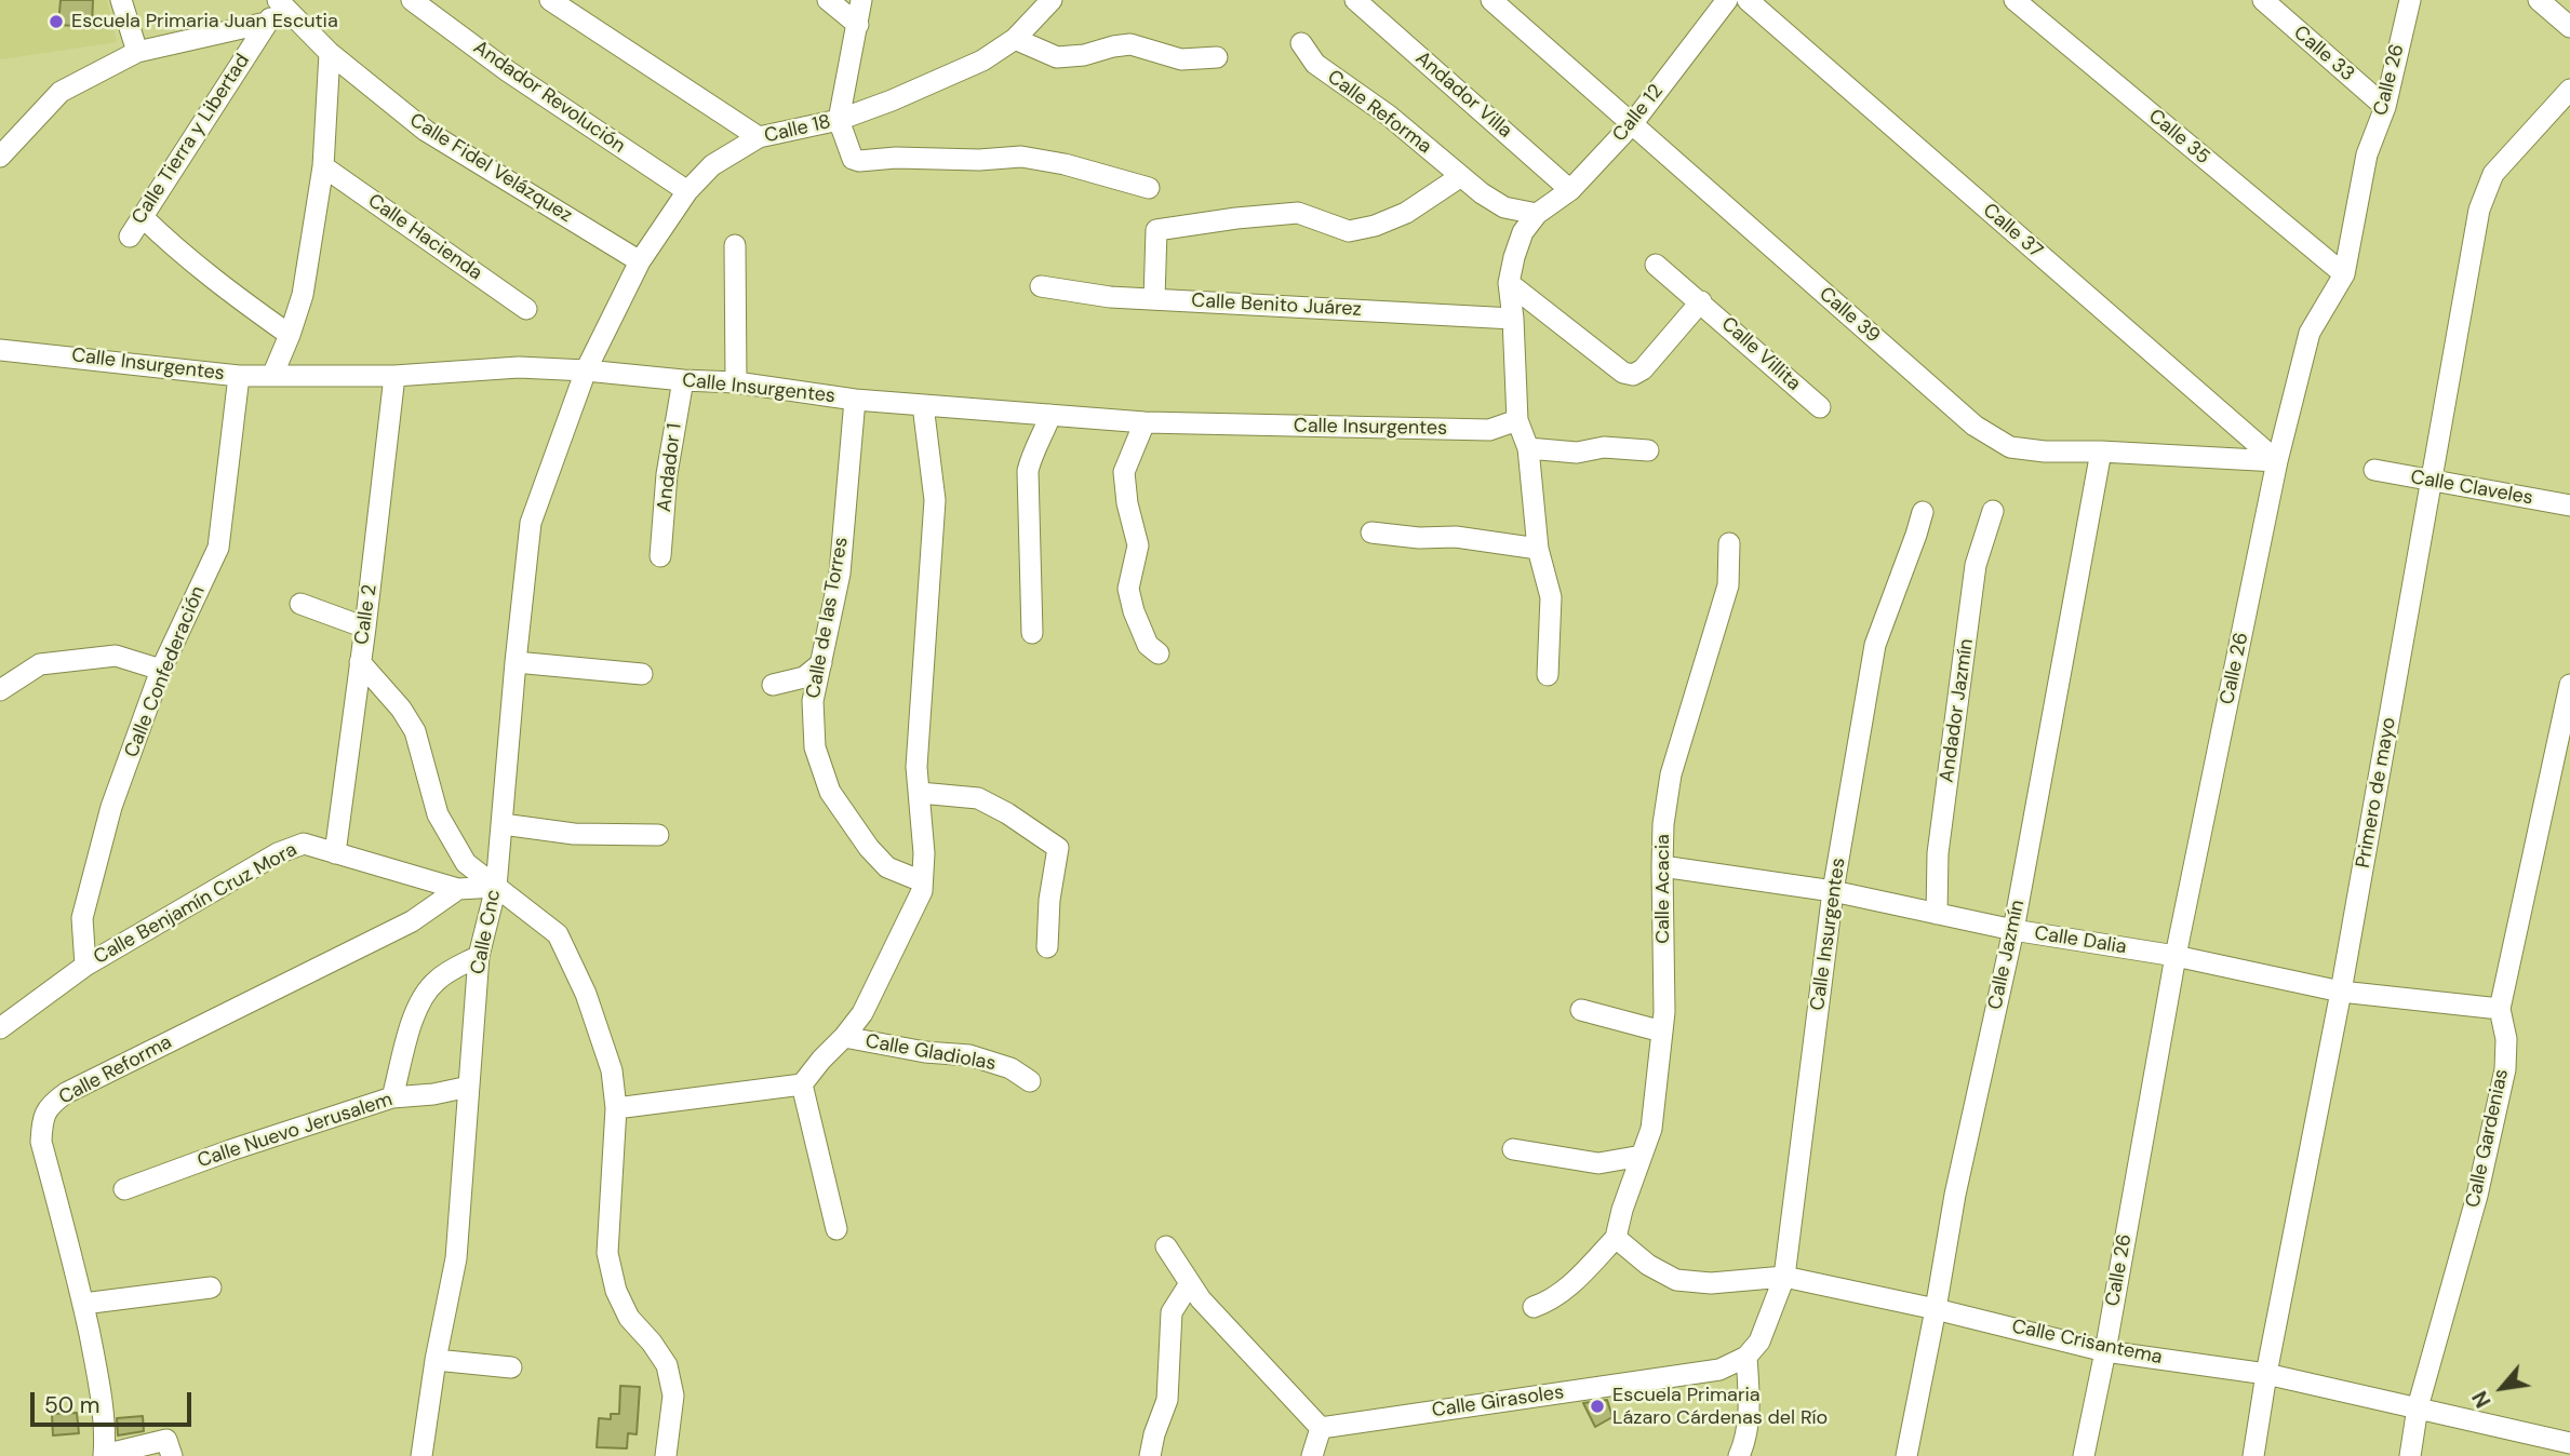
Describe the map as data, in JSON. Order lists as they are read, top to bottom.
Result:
{
  "streets": {
    "street": [
      "Calle 33",
      "Calle 26",
      "Andador Villa",
      "Andador Revolución",
      "Calle Reforma",
      "Calle 12",
      "Calle 18",
      "Calle 35",
      "Calle Tierra y Libertad",
      "Calle Fidel Velázquez",
      "Calle 37",
      "Calle Hacienda",
      "Calle Benito Juárez",
      "Calle 39",
      "Calle Villita",
      "Calle Insurgentes",
      "Andador 1",
      "Calle Claveles",
      "Calle 2",
      "Calle de las Torres",
      "Calle Confederación",
      "Andador Jazmín",
      "Primero de mayo",
      "Calle Acacia",
      "Calle Benjamín Cruz Mora",
      "Calle Cnc",
      "Calle Dalia",
      "Calle Jazmín",
      "Calle Gladiolas",
      "Calle Nuevo Jerusalem",
      "Calle Gardenias",
      "Calle Crisantema",
      "Calle Girasoles"
    ]
  },
  "crossings": [
    ["Calle 33", "Calle 26"],
    ["Calle 26", "Calle 35"],
    ["Calle 26", "Calle 37"],
    ["Calle 26", "Calle 39"],
    ["Calle 26", "Calle Dalia"],
    ["Calle 26", "Calle Crisantema"],
    ["Andador Villa", "Calle 12"],
    ["Andador Revolución", "Calle 18"],
    ["Calle Reforma", "Calle 12"],
    ["Calle Reforma", "Calle Benjamín Cruz Mora"],
    ["Calle 12", "Calle 39"],
    ["Calle 18", "Calle Fidel Velázquez"],
    ["Calle 18", "Calle Insurgentes"],
    ["Calle 18", "Calle Cnc"],
    ["Calle Tierra y Libertad", "Calle Fidel Velázquez"],
    ["Calle 37", "Calle 39"],
    ["Calle 39", "Calle Jazmín"],
    ["Calle Insurgentes", "Andador 1"],
    ["Calle Insurgentes", "Calle 2"],
    ["Calle Insurgentes", "Calle de las Torres"],
    ["Calle Insurgentes", "Calle Confederación"],
    ["Calle Insurgentes", "Calle Cnc"],
    ["Calle Insurgentes", "Calle Dalia"],
    ["Calle Insurgentes", "Calle Crisantema"],
    ["Calle Insurgentes", "Calle Girasoles"],
    ["Calle Claveles", "Primero de mayo"],
    ["Calle 2", "Calle Benjamín Cruz Mora"],
    ["Calle Confederación", "Calle Benjamín Cruz Mora"],
    ["Andador Jazmín", "Calle Dalia"],
    ["Primero de mayo", "Calle Dalia"],
    ["Primero de mayo", "Calle Crisantema"],
    ["Calle Acacia", "Calle Dalia"],
    ["Calle Acacia", "Calle Crisantema"],
    ["Calle Benjamín Cruz Mora", "Calle Cnc"],
    ["Calle Cnc", "Calle Nuevo Jerusalem"],
    ["Calle Dalia", "Calle Jazmín"],
    ["Calle Dalia", "Calle Gardenias"],
    ["Calle Jazmín", "Calle Crisantema"],
    ["Calle Gardenias", "Calle Crisantema"]
  ],
  "places": ["Escuela Primaria Juan Escutia", "Escuela Primaria Lázaro Cárdenas del Río"],
  "scale_bar": "50 m",
  "north": "bottom left"
}
